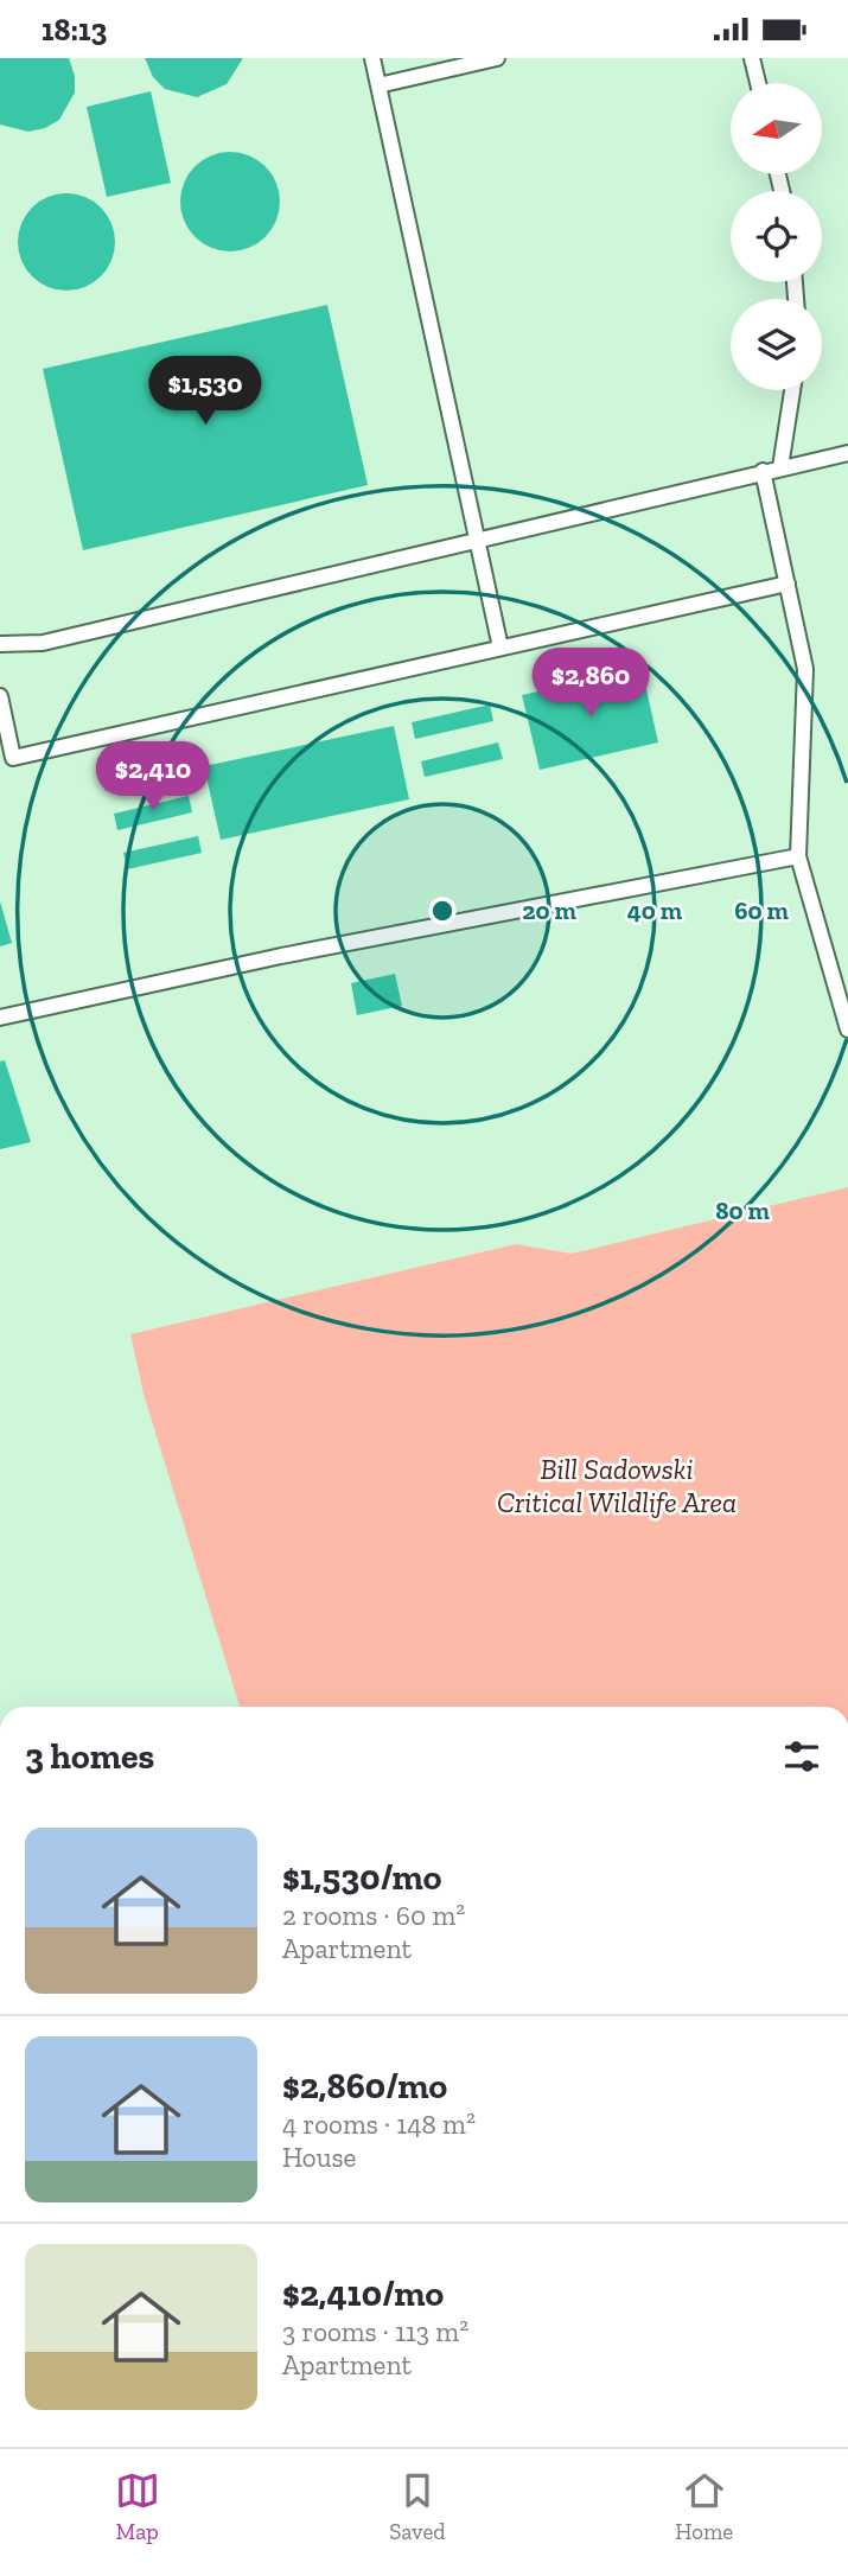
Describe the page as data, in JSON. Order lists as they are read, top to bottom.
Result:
{
  "parks": ["Bill Sadowski Critical Wildlife Area"],
  "north": "left",
  "page": {
    "status": "18:13",
    "price": ["$1,530", "$2,860", "$2,410"],
    "heading": "3 homes",
    "list": [
      {
        "name": "$1,530/mo",
        "note": "2 rooms · 60 m² · Apartment"
      },
      {
        "name": "$2,860/mo",
        "note": "4 rooms · 148 m² · House"
      },
      {
        "name": "$2,410/mo",
        "note": "3 rooms · 113 m² · Apartment"
      }
    ],
    "tabs": ["Map", "Saved", "Home"]
  },
  "rings": [
    "20 m",
    "40 m",
    "60 m",
    "80 m"
  ]
}
